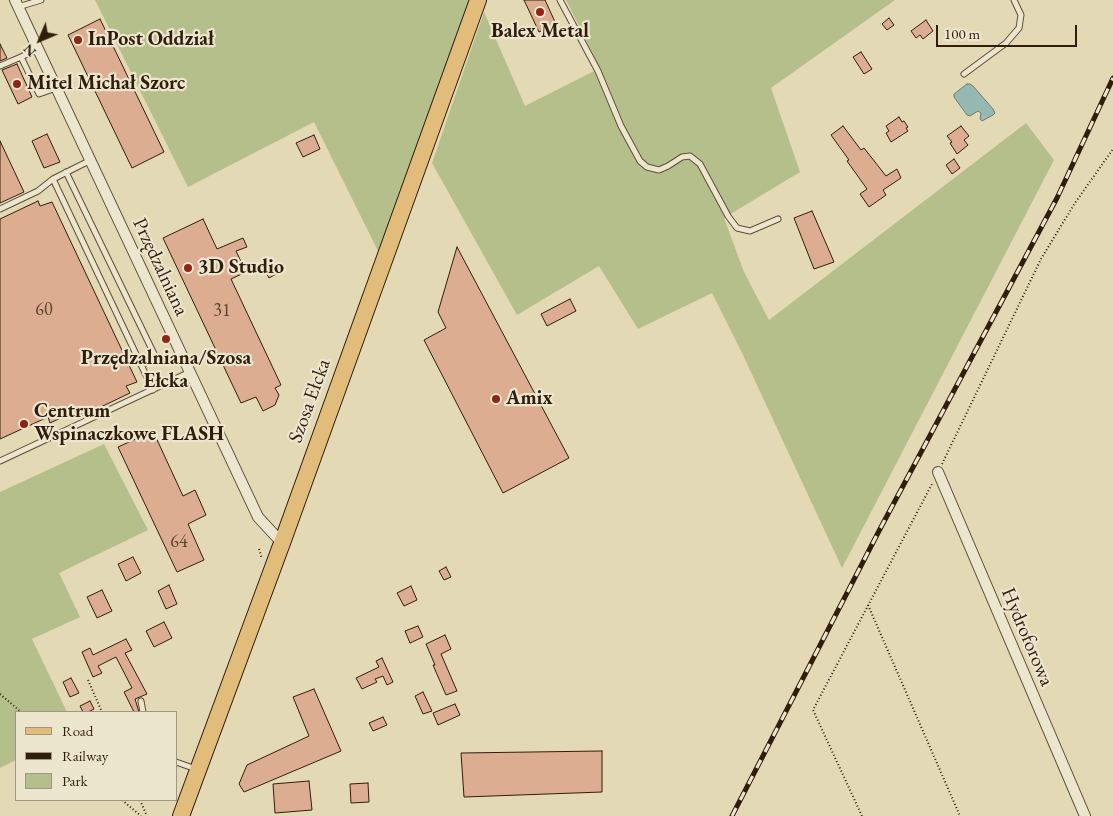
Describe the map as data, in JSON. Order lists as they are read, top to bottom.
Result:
{
  "streets": {
    "main road": ["Szosa Ełcka"],
    "street": ["Przędzalniana", "Hydroforowa"]
  },
  "crossings": [
    ["Przędzalniana", "Szosa Ełcka"]
  ],
  "places": [
    "Balex Metal",
    "InPost Oddział",
    "Mitel Michał Szorc",
    "3D Studio",
    "Przędzalniana/Szosa Ełcka",
    "Amix",
    "Centrum Wspinaczkowe FLASH"
  ],
  "house_numbers": ["60", "31", "64"],
  "legend": ["Road", "Railway", "Park"],
  "scale_bar": "100 m",
  "north": "bottom left"
}
